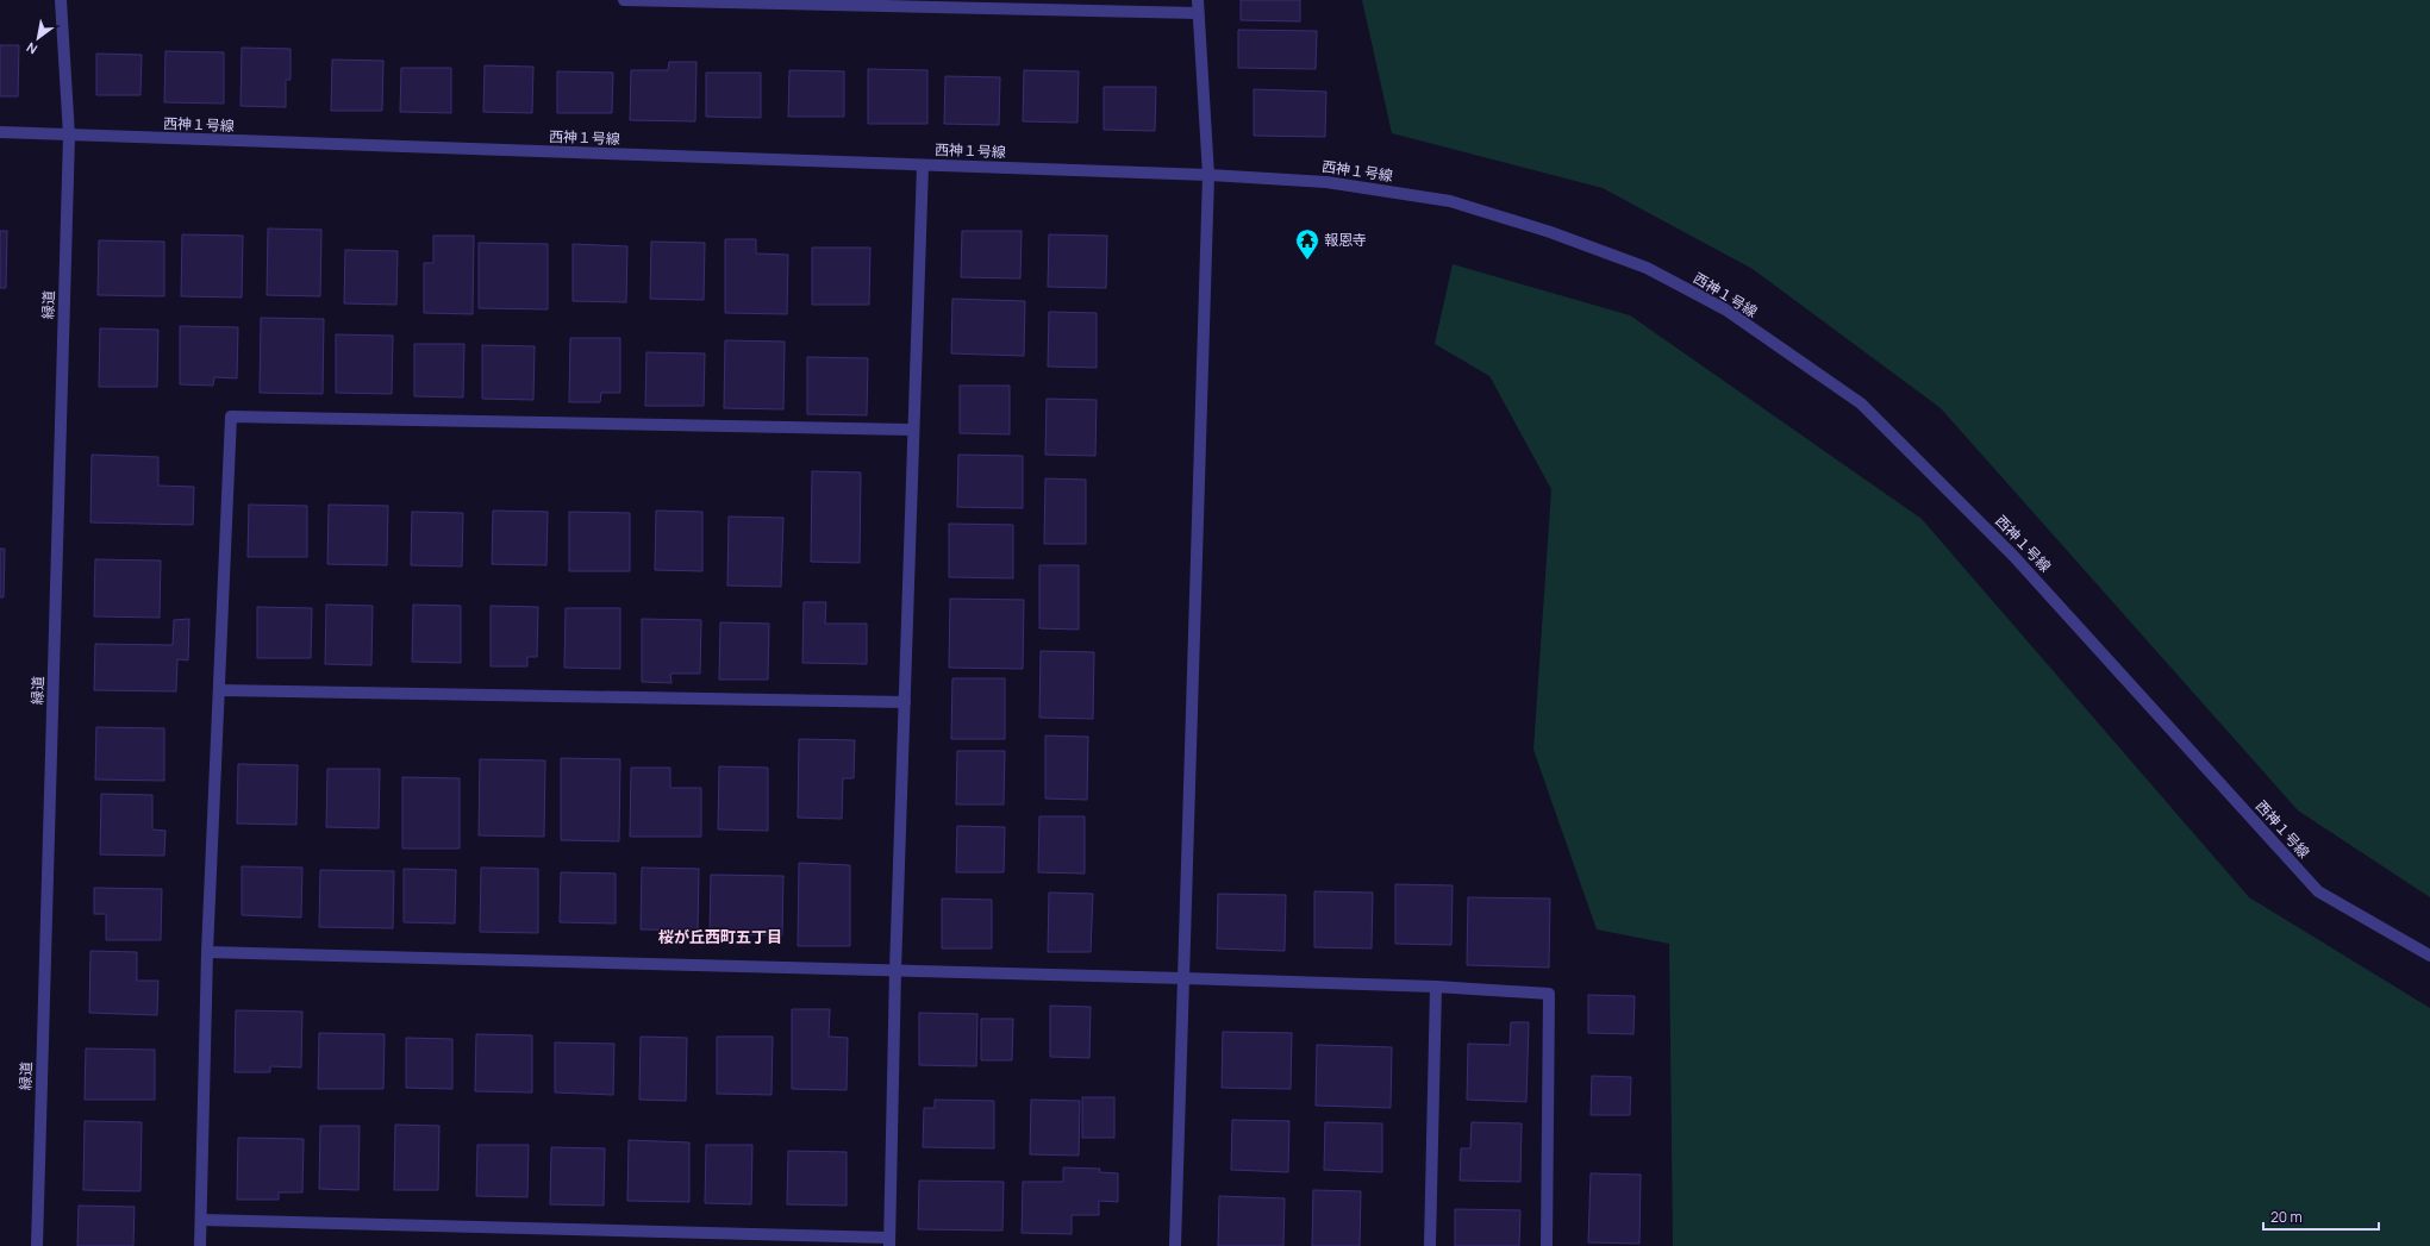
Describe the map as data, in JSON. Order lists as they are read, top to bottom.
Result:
{
  "streets": {
    "street": ["西神１号線", "緑道"]
  },
  "crossings": [
    ["西神１号線", "緑道"]
  ],
  "districts": ["桜が丘西町五丁目"],
  "places": {
    "temple": ["報恩寺"]
  },
  "scale_bar": "20 m",
  "north": "bottom left"
}
